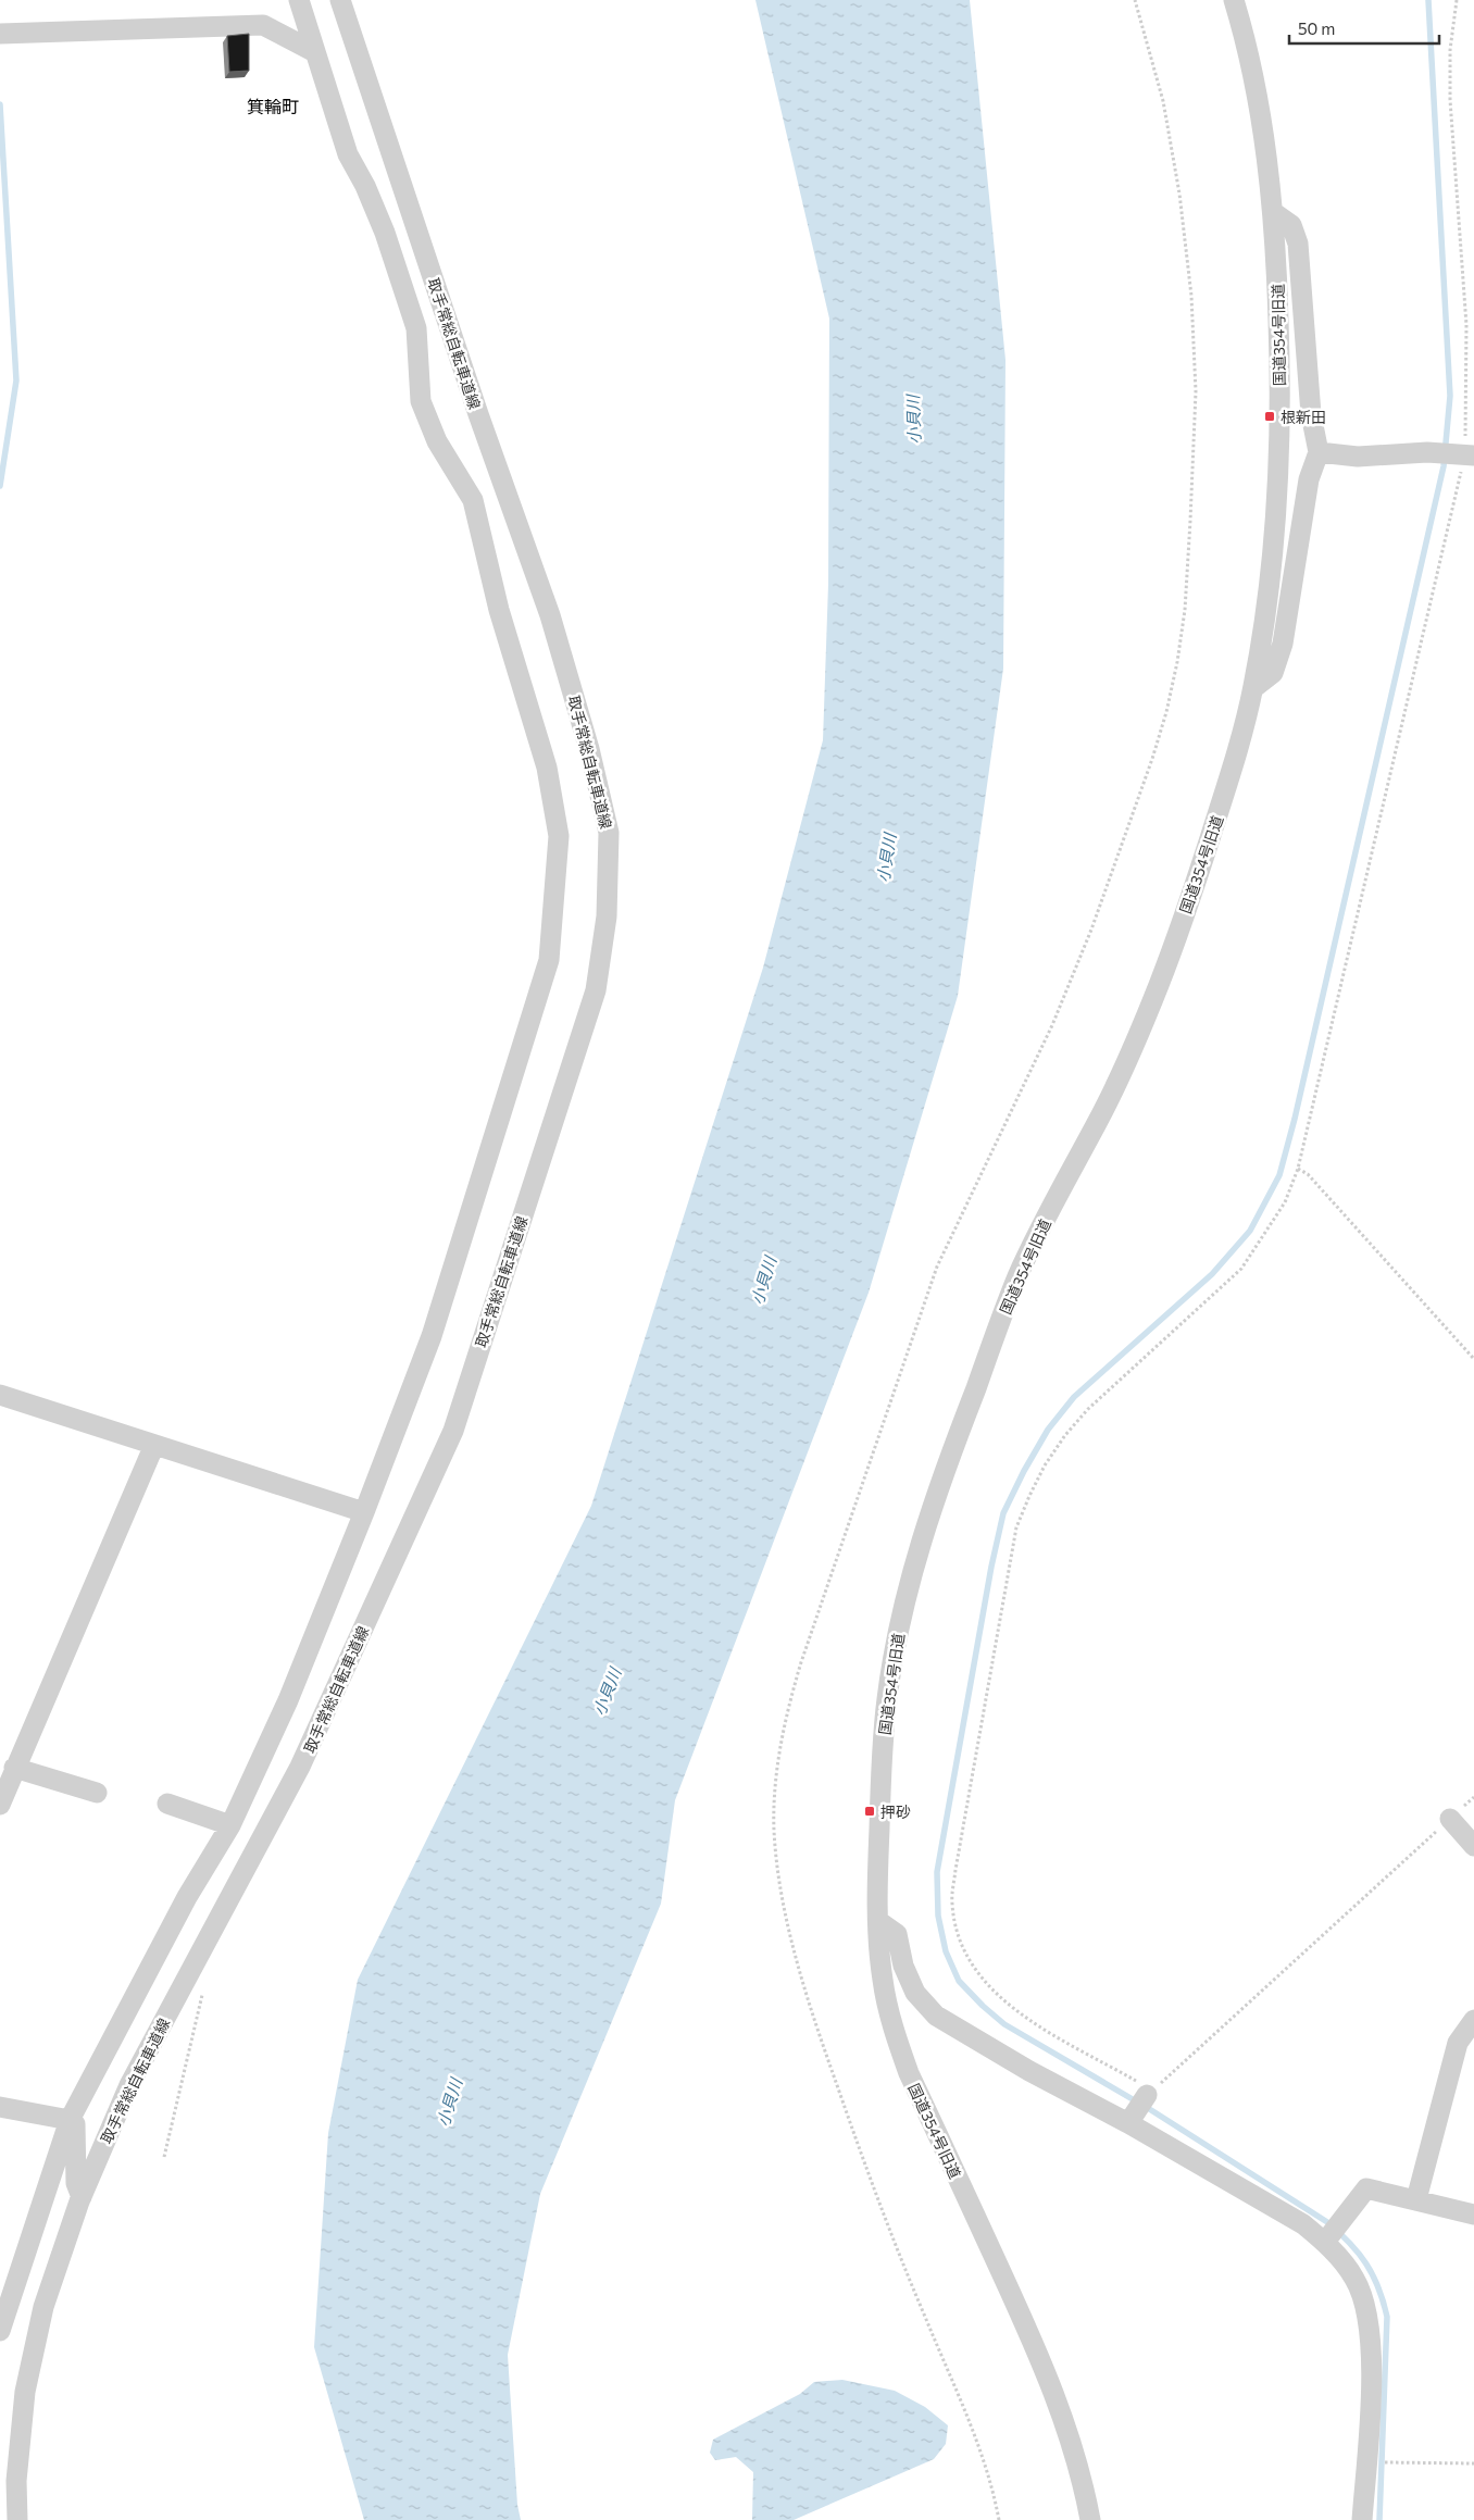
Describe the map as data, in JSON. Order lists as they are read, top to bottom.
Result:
{
  "streets": {
    "street": ["国道354号旧道", "取手常総自転車道線"]
  },
  "districts": ["箕輪町"],
  "water": ["小貝川"],
  "places": {
    "transit": ["根新田", "押砂"]
  },
  "scale_bar": "50 m"
}
